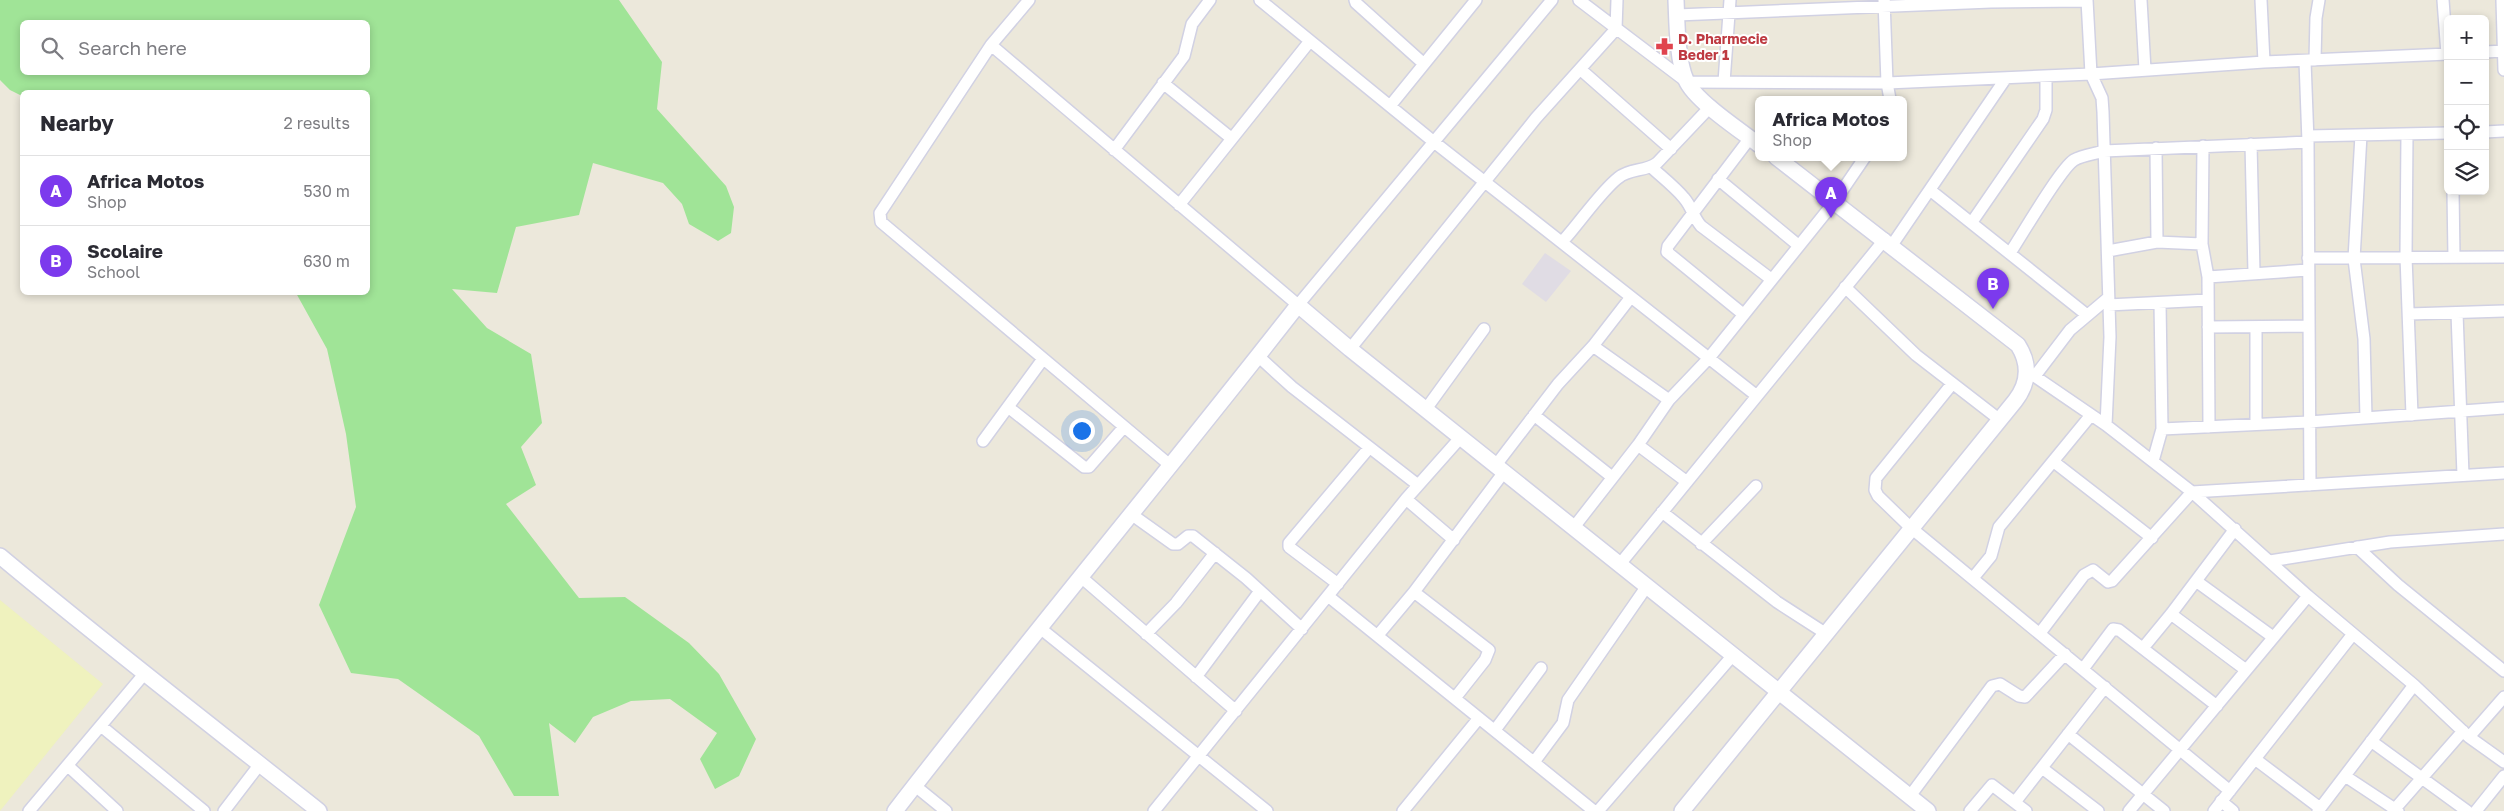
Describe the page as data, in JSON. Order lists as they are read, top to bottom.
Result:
{
  "places": {
    "pharmacy": ["D. Pharmecie Beder 1"]
  },
  "page": {
    "map_buttons": ["+", "−"],
    "search": "Search here",
    "heading": ["Nearby", "2 results"],
    "popup": ["Africa Motos", "Shop"],
    "list": [
      {
        "mark": "A",
        "name": "Africa Motos",
        "note": "Shop",
        "value": "530 m"
      },
      {
        "mark": "B",
        "name": "Scolaire",
        "note": "School",
        "value": "630 m"
      }
    ],
    "pins": ["A", "B"]
  }
}
